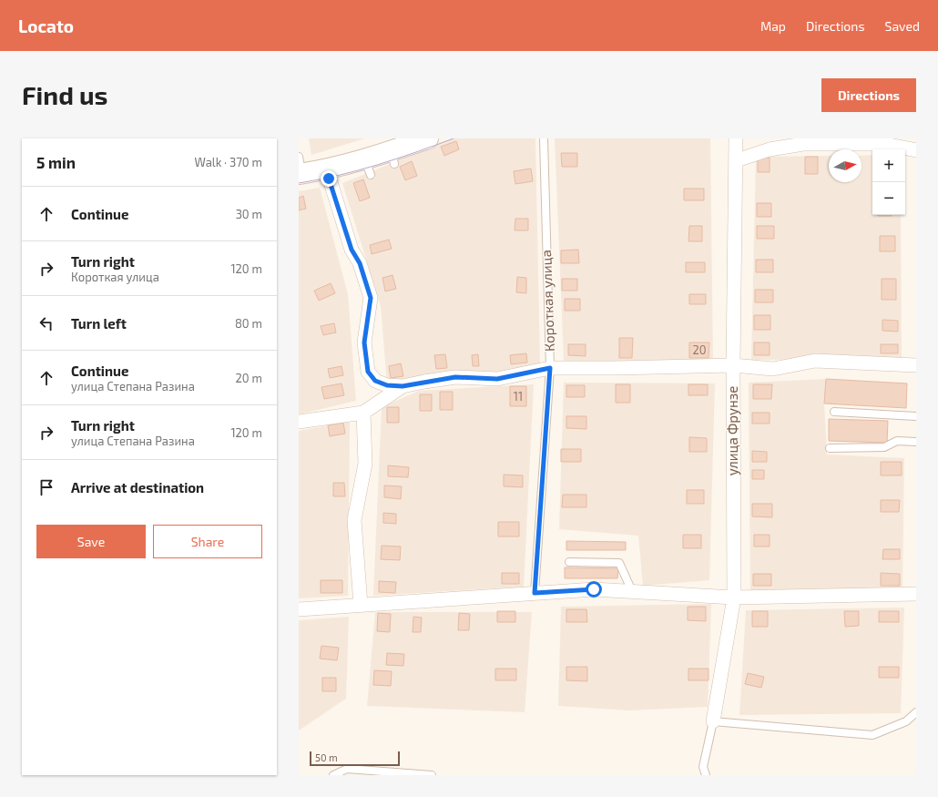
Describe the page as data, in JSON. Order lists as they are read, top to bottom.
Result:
{
  "streets": {
    "street": ["улица Фрунзе"],
    "lane": ["Короткая улица"]
  },
  "house_numbers": ["20", "11"],
  "scale_bar": "50 m",
  "north": "right",
  "page": {
    "header": "Locato",
    "nav": ["Map", "Directions", "Saved"],
    "buttons": [
      "Directions",
      ["Save", "Share"]
    ],
    "title": "Find us",
    "heading": ["5 min", "Walk · 370 m"],
    "map_buttons": ["+", "−"],
    "list": [
      ["Continue", "30 m"],
      ["Turn right", "Короткая улица", "120 m"],
      ["Turn left", "80 m"],
      ["Continue", "улица Степана Разина", "20 m"],
      ["Turn right", "улица Степана Разина", "120 m"],
      "Arrive at destination"
    ],
    "scale": "50 m"
  }
}
